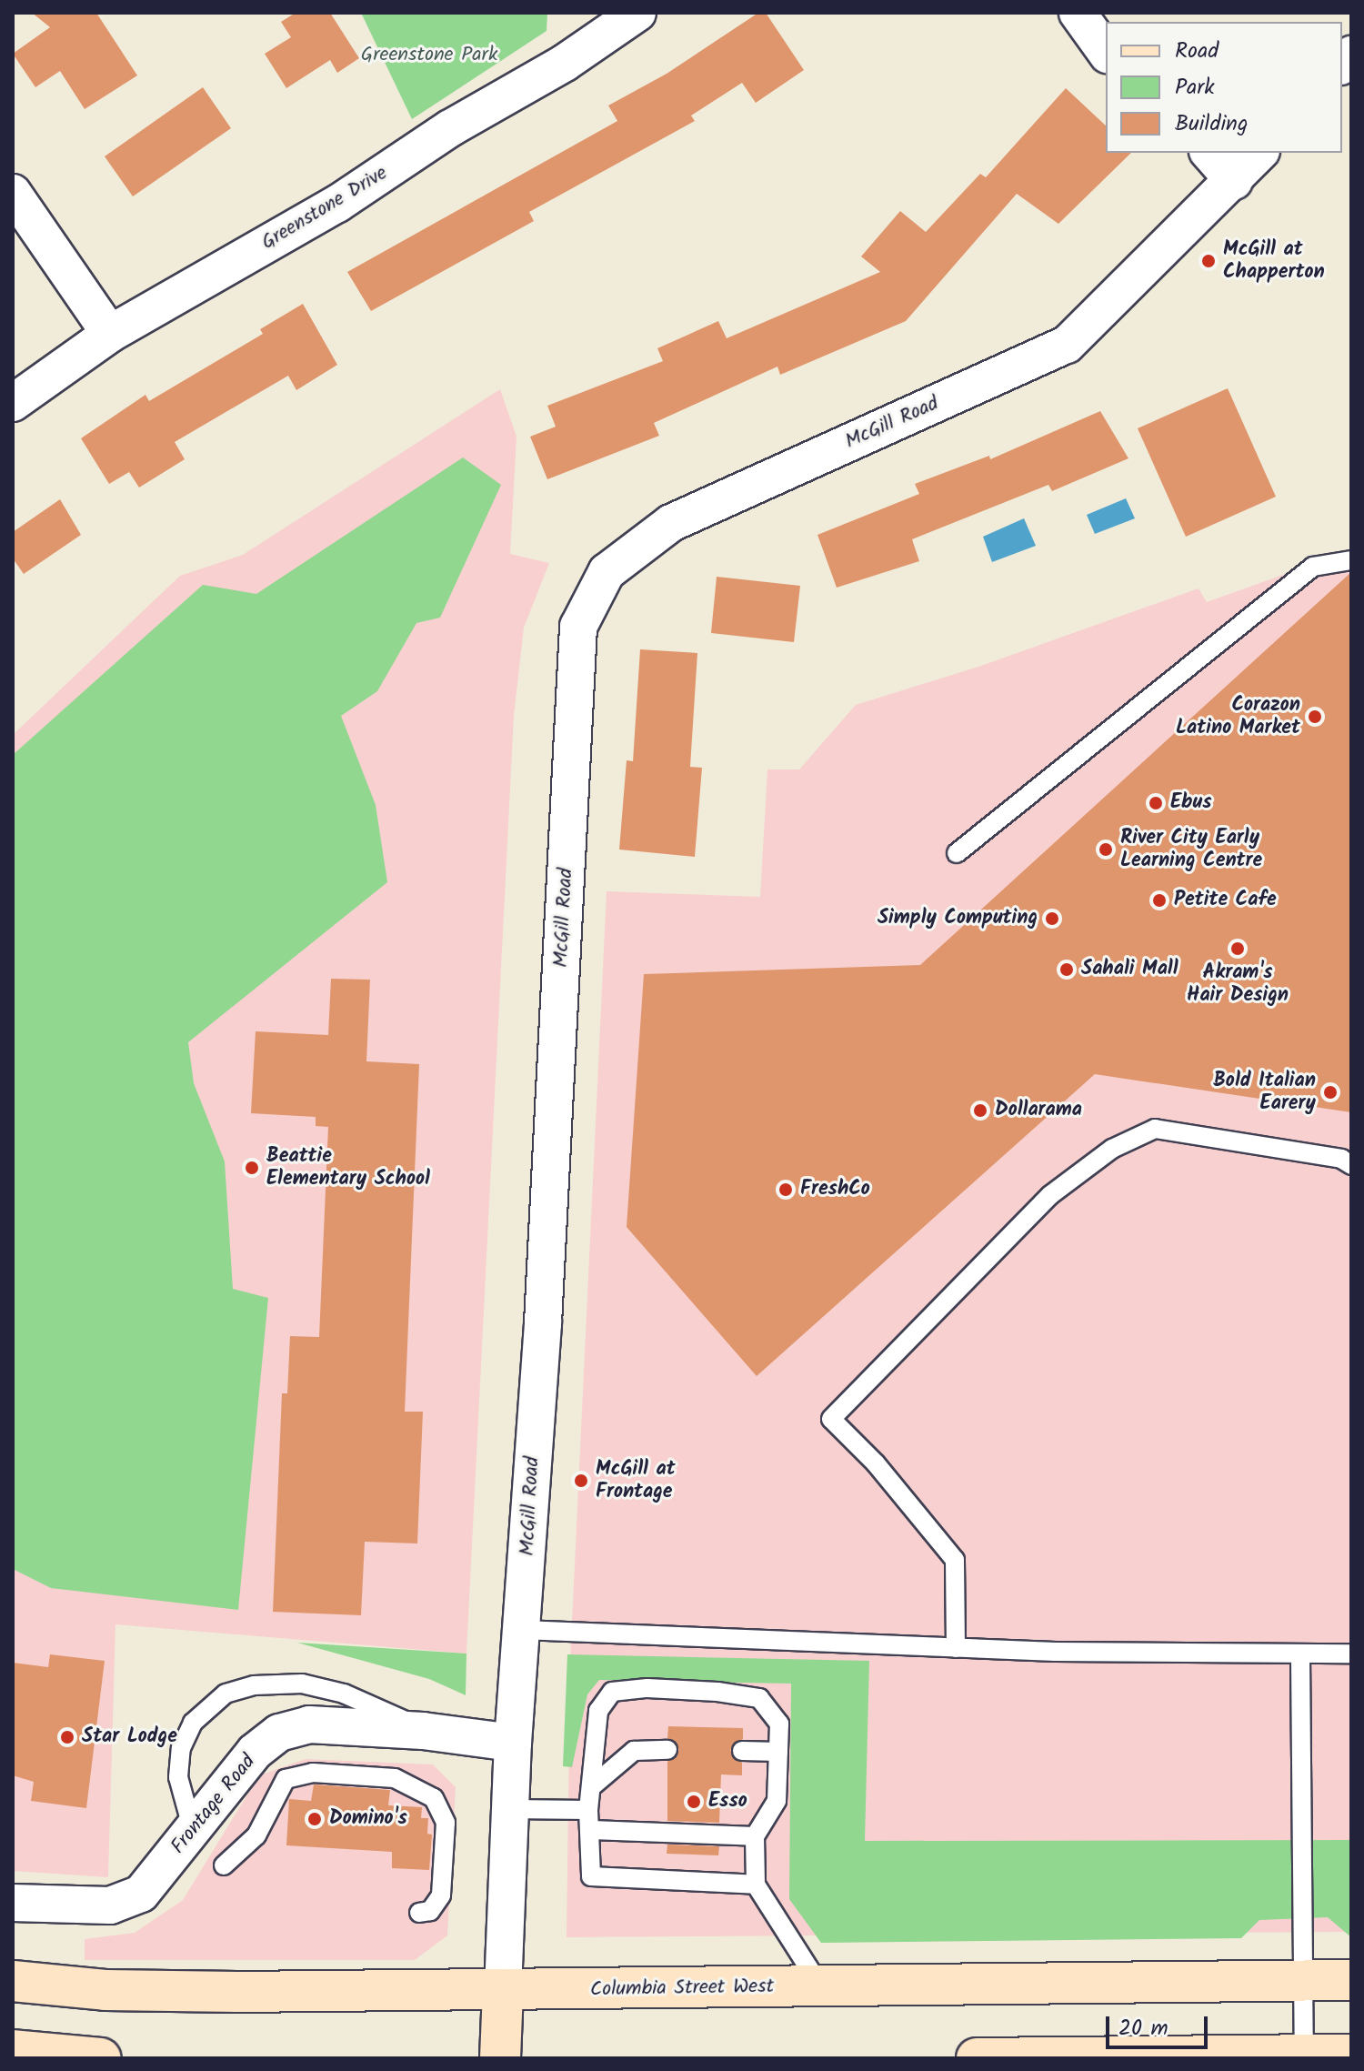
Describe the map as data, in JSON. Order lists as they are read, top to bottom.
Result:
{
  "streets": {
    "main road": ["McGill Road", "Columbia Street West"],
    "street": ["Greenstone Drive", "Frontage Road"]
  },
  "crossings": [
    ["McGill Road", "Frontage Road"],
    ["McGill Road", "Columbia Street West"]
  ],
  "parks": ["Greenstone Park"],
  "places": [
    "McGill at Chapperton",
    "Corazon Latino Market",
    "Ebus",
    "River City Early Learning Centre",
    "Petite Cafe",
    "Simply Computing",
    "Akram's Hair Design",
    "Sahali Mall",
    "Bold Italian Earery",
    "Dollarama",
    "Beattie Elementary School",
    "FreshCo",
    "McGill at Frontage",
    "Star Lodge",
    "Esso",
    "Domino's"
  ],
  "legend": ["Road", "Park", "Building"],
  "scale_bar": "20 m"
}
